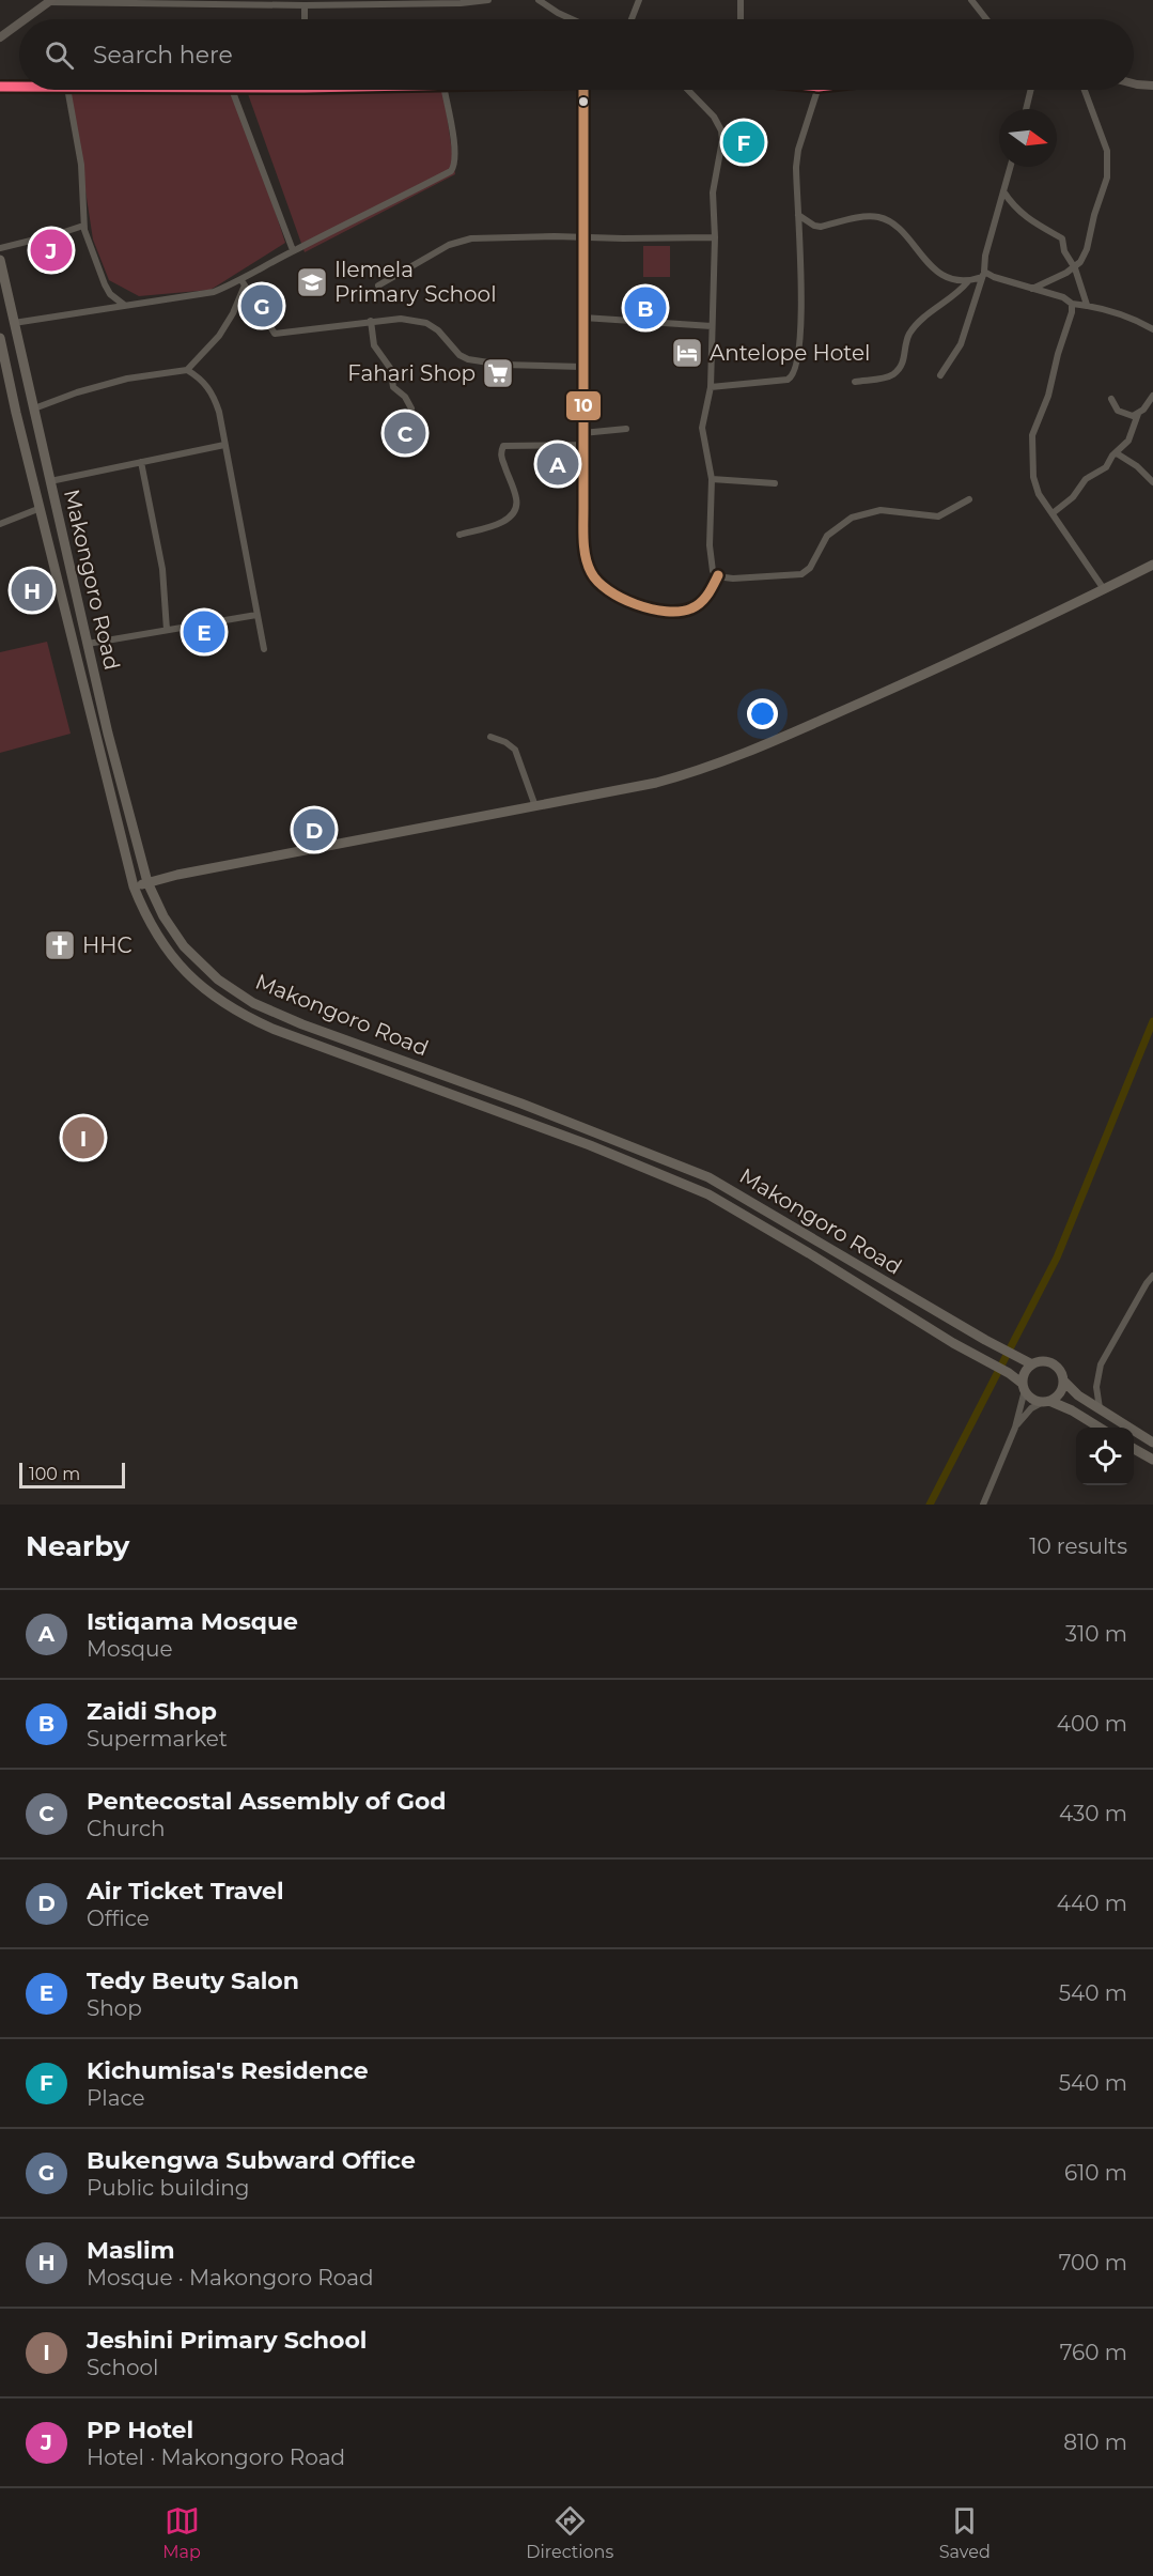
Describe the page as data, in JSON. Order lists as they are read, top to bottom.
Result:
{
  "streets": {
    "main road": ["Makongoro Road"]
  },
  "places": {
    "school or university": ["Ilemela Primary School"],
    "hotel": ["Antelope Hotel"],
    "supermarket": ["Fahari Shop"],
    "church": ["HHC"]
  },
  "lines": ["transit line 10"],
  "scale_bar": "100 m",
  "north": "right",
  "page": {
    "search": "Search here",
    "pins": [
      "F",
      "J",
      "G",
      "B",
      "C",
      "A",
      "H",
      "E",
      "D",
      "I"
    ],
    "scale": "100 m",
    "heading": ["Nearby", "10 results"],
    "list": [
      {
        "mark": "A",
        "name": "Istiqama Mosque",
        "note": "Mosque",
        "value": "310 m"
      },
      {
        "mark": "B",
        "name": "Zaidi Shop",
        "note": "Supermarket",
        "value": "400 m"
      },
      {
        "mark": "C",
        "name": "Pentecostal Assembly of God",
        "note": "Church",
        "value": "430 m"
      },
      {
        "mark": "D",
        "name": "Air Ticket Travel",
        "note": "Office",
        "value": "440 m"
      },
      {
        "mark": "E",
        "name": "Tedy Beuty Salon",
        "note": "Shop",
        "value": "540 m"
      },
      {
        "mark": "F",
        "name": "Kichumisa's Residence",
        "note": "Place",
        "value": "540 m"
      },
      {
        "mark": "G",
        "name": "Bukengwa Subward Office",
        "note": "Public building",
        "value": "610 m"
      },
      {
        "mark": "H",
        "name": "Maslim",
        "note": "Mosque · Makongoro Road",
        "value": "700 m"
      },
      {
        "mark": "I",
        "name": "Jeshini Primary School",
        "note": "School",
        "value": "760 m"
      },
      {
        "mark": "J",
        "name": "PP Hotel",
        "note": "Hotel · Makongoro Road",
        "value": "810 m"
      }
    ],
    "nav": ["Map", "Directions", "Saved"]
  }
}
